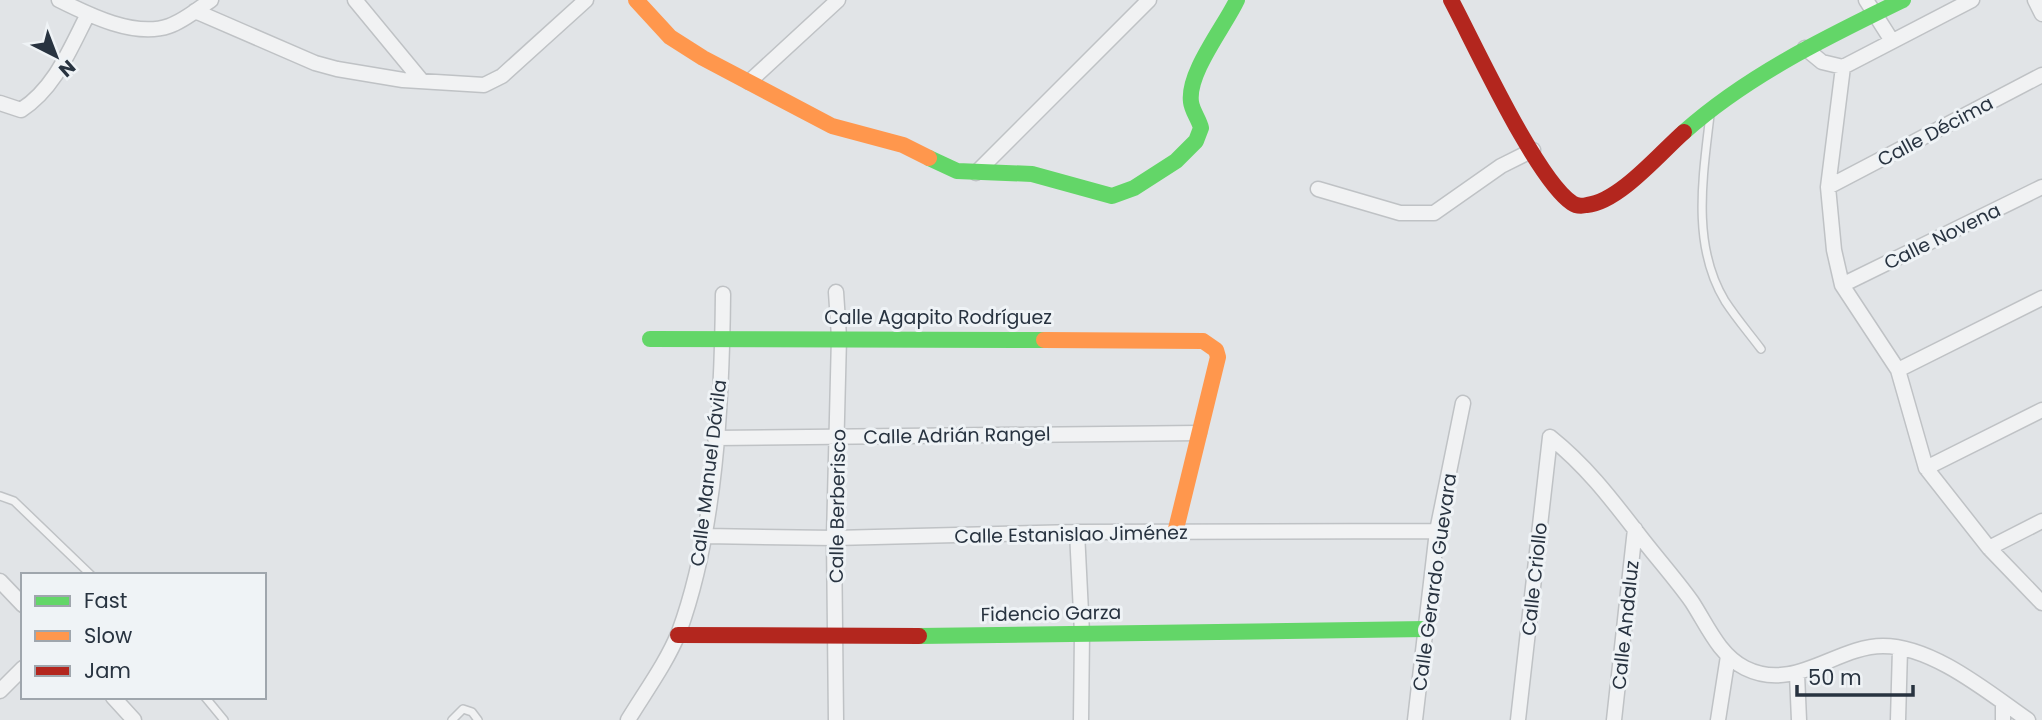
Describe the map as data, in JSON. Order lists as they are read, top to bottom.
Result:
{
  "streets": {
    "street": [
      "Calle Décima",
      "Calle Novena",
      "Calle Agapito Rodríguez",
      "Calle Adrián Rangel",
      "Calle Manuel Dávila",
      "Calle Berberisco",
      "Calle Estanislao Jiménez",
      "Calle Criollo",
      "Calle Gerardo Guevara",
      "Fidencio Garza",
      "Calle Andaluz"
    ]
  },
  "crossings": [
    ["Calle Agapito Rodríguez", "Calle Adrián Rangel"],
    ["Calle Agapito Rodríguez", "Calle Manuel Dávila"],
    ["Calle Agapito Rodríguez", "Calle Berberisco"],
    ["Calle Adrián Rangel", "Calle Manuel Dávila"],
    ["Calle Adrián Rangel", "Calle Berberisco"],
    ["Calle Manuel Dávila", "Calle Estanislao Jiménez"],
    ["Calle Manuel Dávila", "Fidencio Garza"],
    ["Calle Berberisco", "Calle Estanislao Jiménez"],
    ["Calle Berberisco", "Fidencio Garza"],
    ["Calle Estanislao Jiménez", "Calle Gerardo Guevara"],
    ["Calle Criollo", "Calle Andaluz"],
    ["Calle Gerardo Guevara", "Fidencio Garza"]
  ],
  "legend": ["Fast", "Slow", "Jam"],
  "scale_bar": "50 m",
  "north": "bottom right"
}
